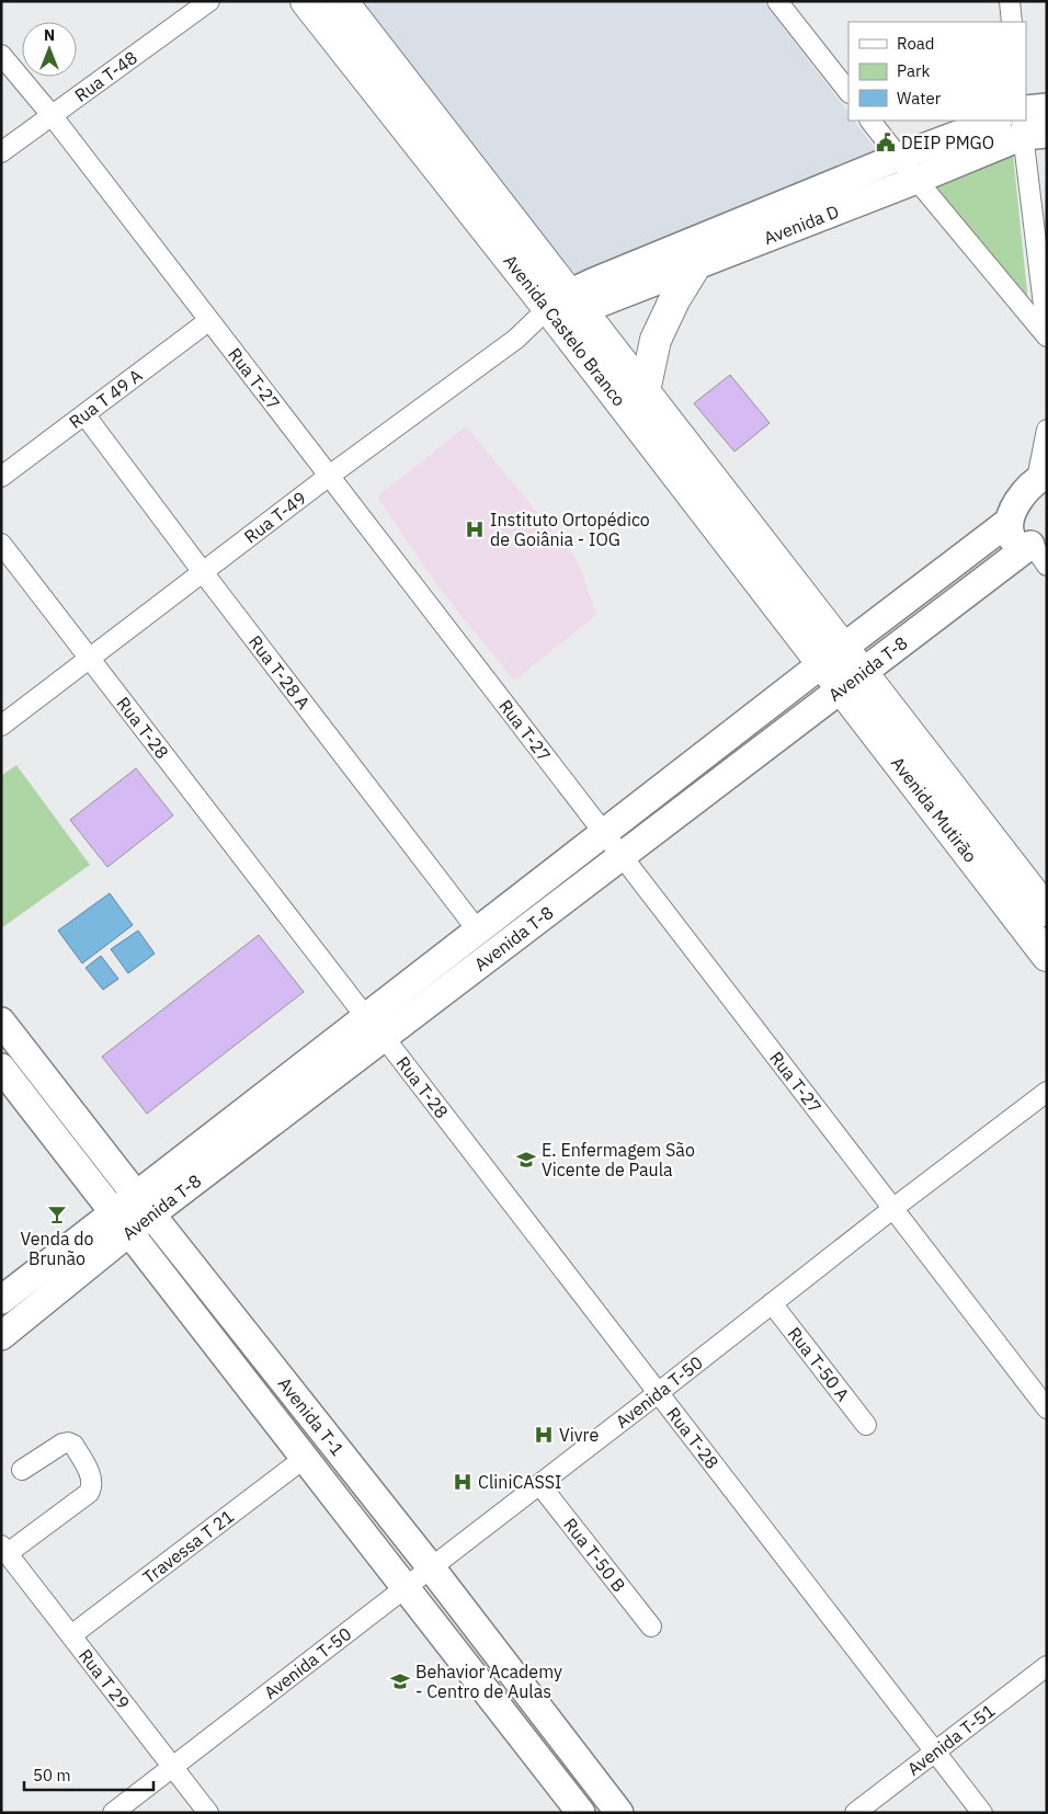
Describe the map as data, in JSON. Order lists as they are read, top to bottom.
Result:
{
  "streets": {
    "main road": [
      "Avenida D",
      "Avenida Castelo Branco",
      "Avenida T-8",
      "Avenida Mutirão",
      "Avenida T-1"
    ],
    "street": [
      "Rua T-48",
      "Rua T-27",
      "Rua T 49 A",
      "Rua T-49",
      "Rua T-28 A",
      "Rua T-28",
      "Rua T-50 A",
      "Avenida T-50",
      "Travessa T 21",
      "Rua T-50 B",
      "Rua T 29",
      "Avenida T-51"
    ]
  },
  "crossings": [
    ["Rua T-48", "Rua T-27"],
    ["Avenida D", "Avenida Castelo Branco"],
    ["Avenida D", "Rua T-49"],
    ["Avenida Castelo Branco", "Rua T-49"],
    ["Avenida Castelo Branco", "Avenida T-8"],
    ["Avenida Castelo Branco", "Avenida Mutirão"],
    ["Rua T-27", "Rua T 49 A"],
    ["Rua T-27", "Rua T-49"],
    ["Rua T-27", "Avenida T-8"],
    ["Rua T-27", "Avenida T-50"],
    ["Rua T 49 A", "Rua T-28 A"],
    ["Rua T-49", "Rua T-28 A"],
    ["Rua T-49", "Rua T-28"],
    ["Avenida T-8", "Rua T-28 A"],
    ["Avenida T-8", "Rua T-28"],
    ["Avenida T-8", "Avenida Mutirão"],
    ["Avenida T-8", "Avenida T-1"],
    ["Rua T-28", "Avenida T-50"],
    ["Rua T-28", "Avenida T-51"],
    ["Rua T-50 A", "Avenida T-50"],
    ["Avenida T-50", "Avenida T-1"],
    ["Avenida T-50", "Rua T-50 B"],
    ["Avenida T-50", "Rua T 29"],
    ["Avenida T-1", "Travessa T 21"],
    ["Travessa T 21", "Rua T 29"]
  ],
  "places": {
    "public building": ["DEIP PMGO"],
    "hospital": ["Instituto Ortopédico de Goiânia - IOG", "Vivre", "CliniCASSI"],
    "school or university": ["E. Enfermagem São Vicente de Paula", "Behavior Academy - Centro de Aulas"],
    "bar": ["Venda do Brunão"]
  },
  "legend": ["Road", "Park", "Water"],
  "scale_bar": "50 m",
  "north": "top"
}
